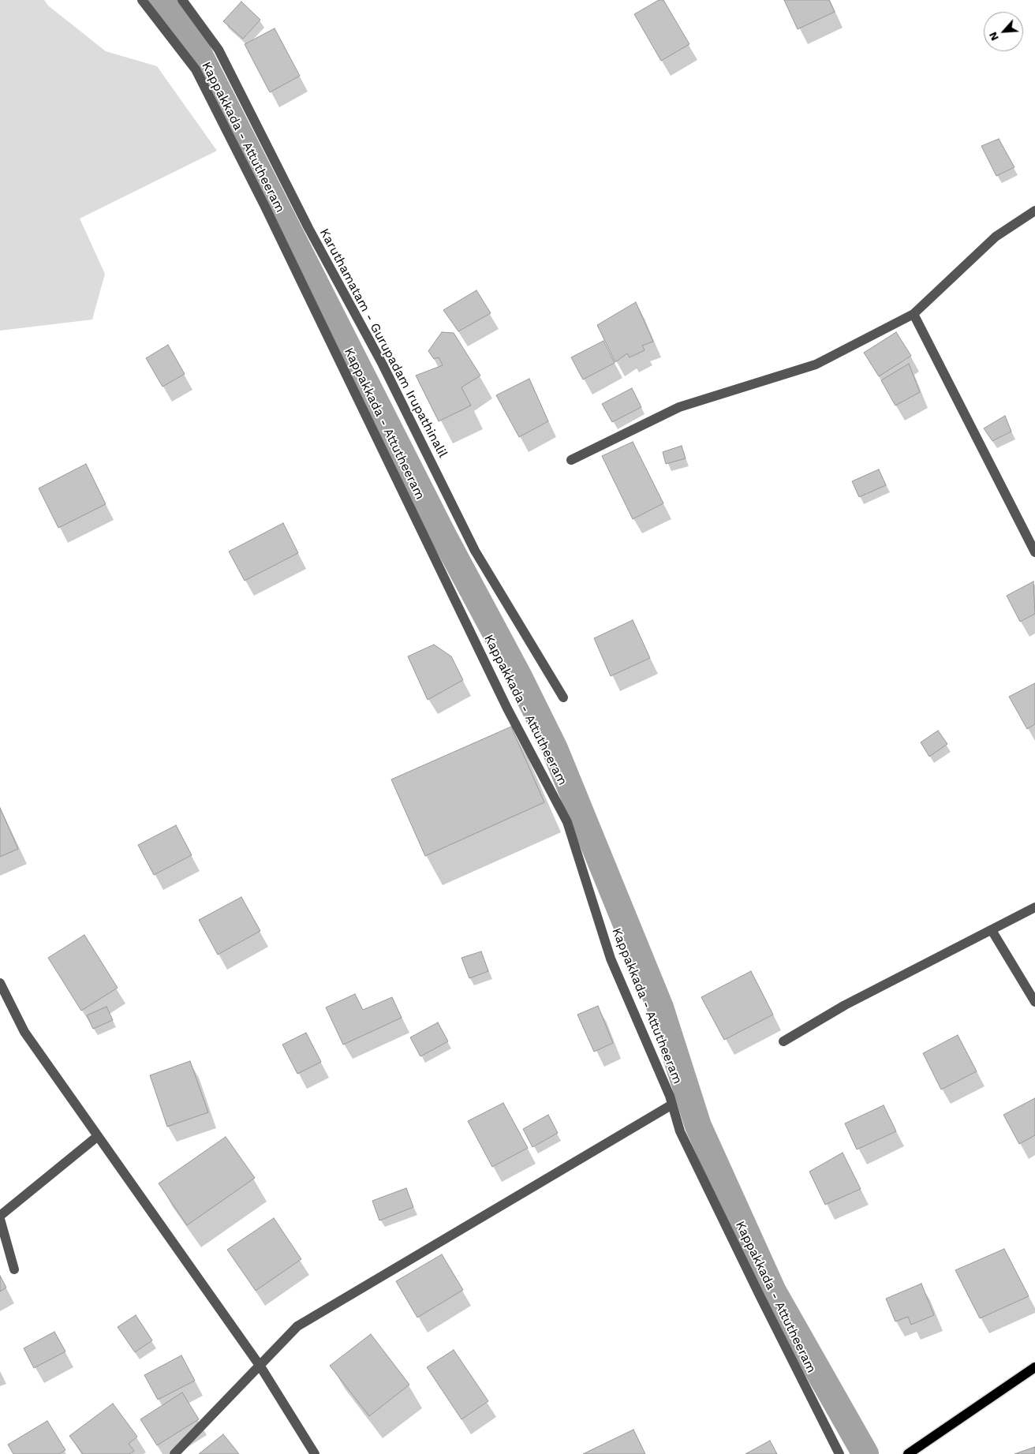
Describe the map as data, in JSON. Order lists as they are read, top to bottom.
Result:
{
  "streets": {
    "street": ["Kappakkada - Attutheeram", "Karuthamatam - Gurupadam Irupathinalil"]
  },
  "north": "bottom left"
}
